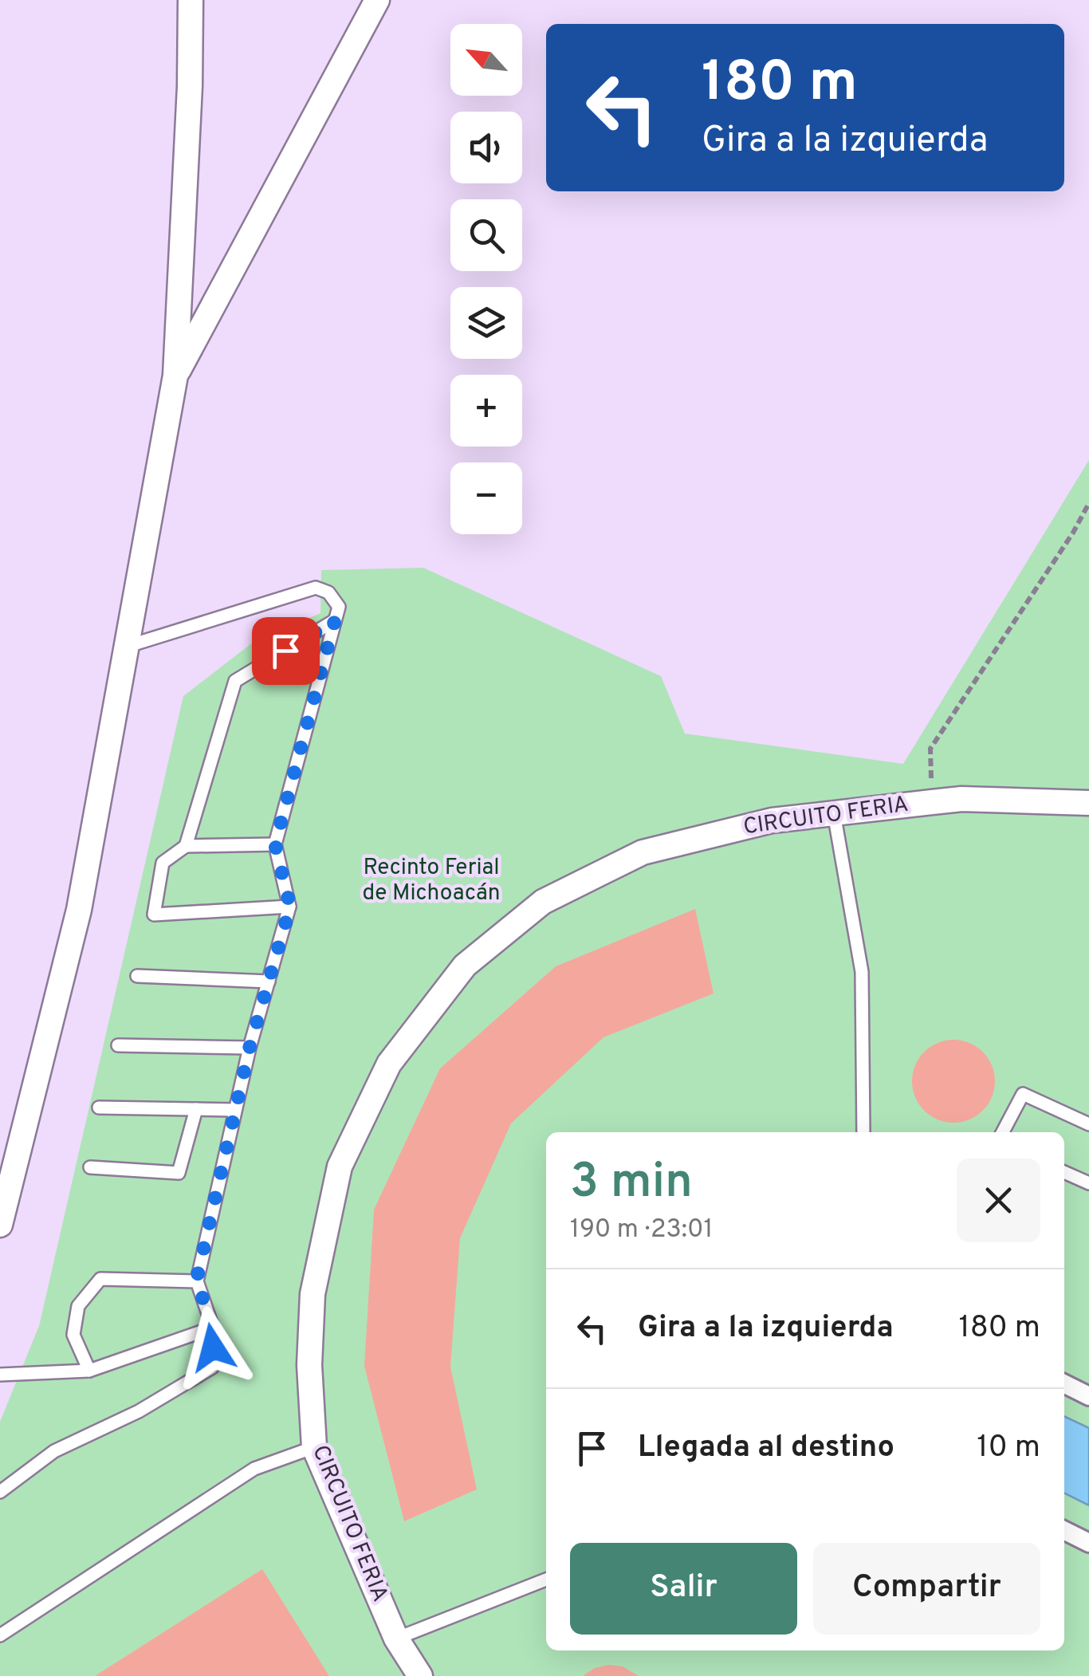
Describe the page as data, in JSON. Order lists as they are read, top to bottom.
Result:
{
  "streets": {
    "street": ["CIRCUITO FERIA"]
  },
  "parks": ["Recinto Ferial de Michoacán"],
  "north": "top left",
  "page": {
    "map_buttons": ["+", "−"],
    "turn": ["180 m", "Gira a la izquierda"],
    "heading": ["3 min", "190 m · 23:01"],
    "list": [
      {
        "name": "Gira a la izquierda",
        "value": "180 m"
      },
      {
        "name": "Llegada al destino",
        "value": "10 m"
      }
    ],
    "buttons": ["Salir", "Compartir"]
  }
}
